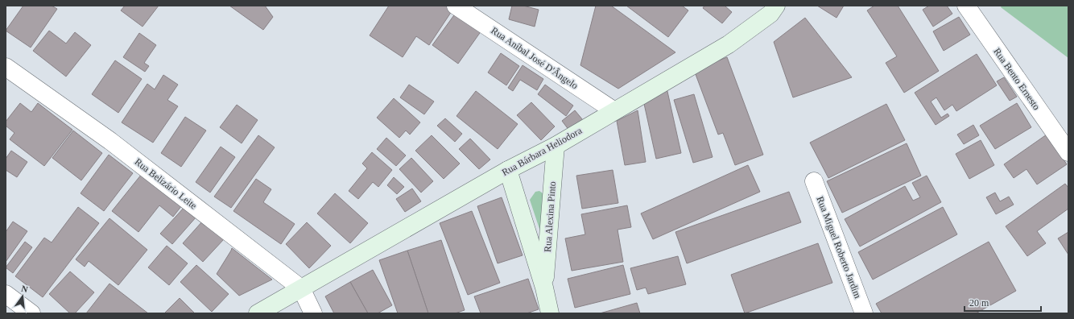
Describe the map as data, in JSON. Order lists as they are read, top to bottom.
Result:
{
  "streets": {
    "street": [
      "Rua Aníbal José D'Ângelo",
      "Rua Bento Ernesto",
      "Rua Bárbara Heliodora",
      "Rua Belizário Leite",
      "Rua Alexina Pinto",
      "Rua Miguel Roberto Jardim"
    ]
  },
  "crossings": [
    ["Rua Aníbal José D'Ângelo", "Rua Bárbara Heliodora"],
    ["Rua Bárbara Heliodora", "Rua Belizário Leite"],
    ["Rua Bárbara Heliodora", "Rua Alexina Pinto"]
  ],
  "scale_bar": "20 m",
  "north": "top"
}
